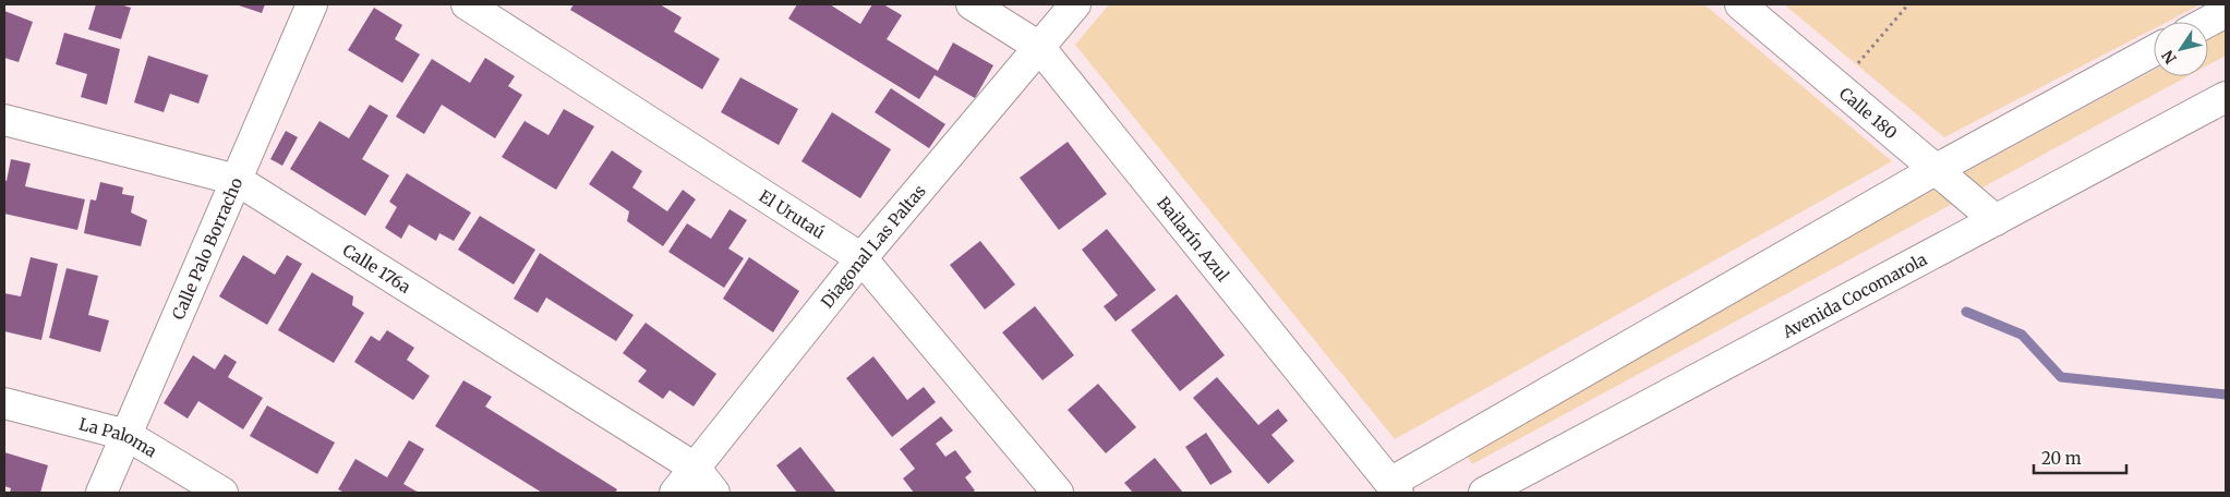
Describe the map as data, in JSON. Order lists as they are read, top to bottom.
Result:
{
  "streets": {
    "street": [
      "Calle 180",
      "El Urutaú",
      "Bailarín Azul",
      "Diagonal Las Paltas",
      "Calle Palo Borracho",
      "Calle 176a",
      "Avenida Cocomarola",
      "La Paloma"
    ]
  },
  "crossings": [
    ["Calle 180", "Avenida Cocomarola"],
    ["El Urutaú", "Diagonal Las Paltas"],
    ["Bailarín Azul", "Diagonal Las Paltas"],
    ["Diagonal Las Paltas", "Calle 176a"],
    ["Calle Palo Borracho", "Calle 176a"],
    ["Calle Palo Borracho", "La Paloma"]
  ],
  "scale_bar": "20 m",
  "north": "bottom left"
}
